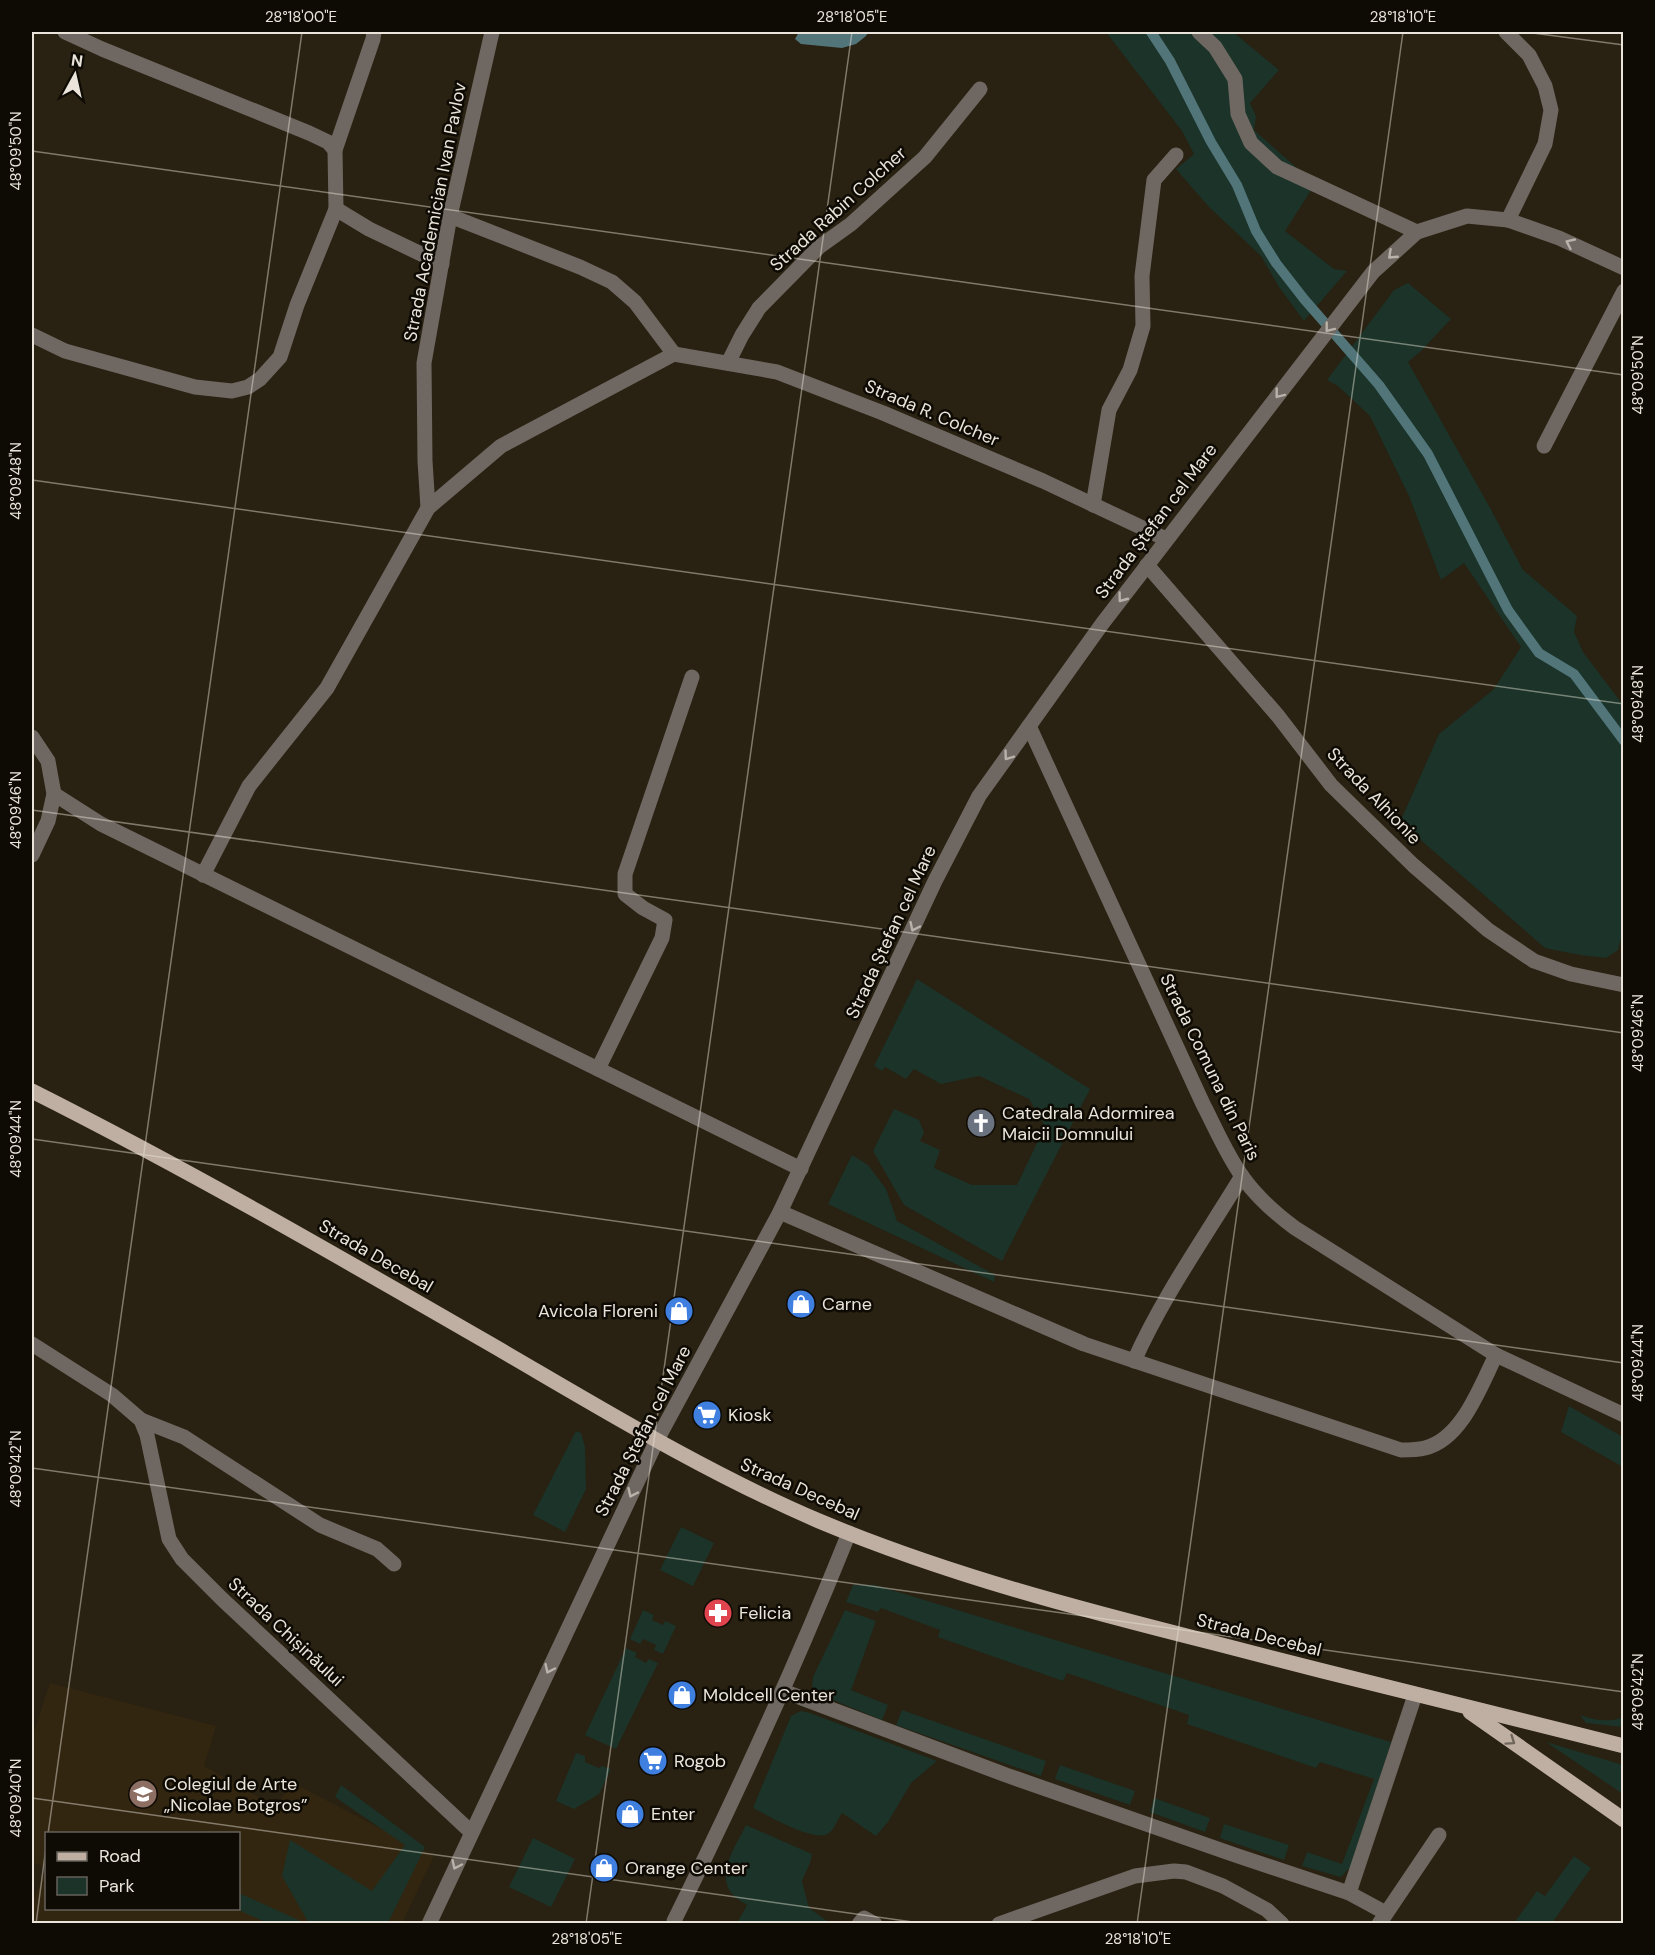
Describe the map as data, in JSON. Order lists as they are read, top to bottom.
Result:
{
  "streets": {
    "main road": ["Strada Decebal"],
    "street": [
      "Strada Rabin Colcher",
      "Strada Academician Ivan Pavlov",
      "Strada R. Colcher",
      "Strada Ștefan cel Mare",
      "Strada Alhionie",
      "Strada Comuna din Paris",
      "Strada Chișinăului"
    ]
  },
  "crossings": [
    ["Strada Rabin Colcher", "Strada R. Colcher"],
    ["Strada R. Colcher", "Strada Ștefan cel Mare"],
    ["Strada Ștefan cel Mare", "Strada Alhionie"],
    ["Strada Ștefan cel Mare", "Strada Comuna din Paris"],
    ["Strada Ștefan cel Mare", "Strada Decebal"],
    ["Strada Ștefan cel Mare", "Strada Chișinăului"]
  ],
  "one_way": ["Strada Ștefan cel Mare"],
  "places": {
    "church": ["Catedrala Adormirea Maicii Domnului"],
    "shop": [
      "Carne",
      "Avicola Floreni",
      "Moldcell Center",
      "Enter",
      "Orange Center"
    ],
    "supermarket": ["Kiosk", "Rogob"],
    "pharmacy": ["Felicia"],
    "school or university": ["Colegiul de Arte „Nicolae Botgros”"]
  },
  "legend": ["Road", "Park"],
  "north": "top",
  "coordinates": [
    "28°18'00\"E",
    "28°18'05\"E",
    "28°18'10\"E",
    "48°09'50\"N",
    "48°09'48\"N",
    "48°09'46\"N",
    "48°09'44\"N",
    "48°09'42\"N",
    "48°09'40\"N"
  ]
}
